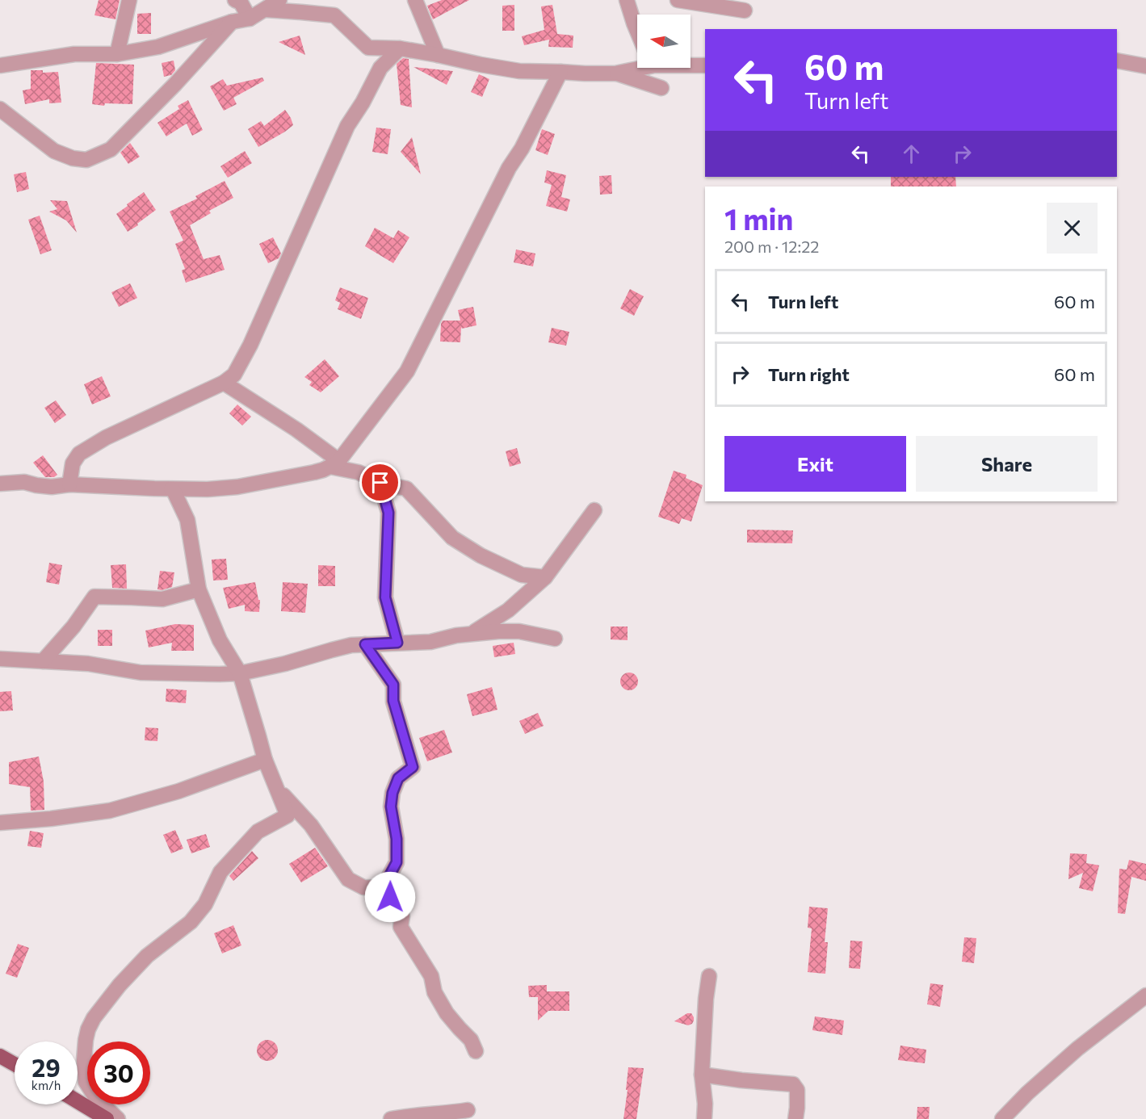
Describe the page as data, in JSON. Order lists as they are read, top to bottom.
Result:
{
  "north": "left",
  "page": {
    "turn": ["60 m", "Turn left"],
    "heading": ["1 min", "200 m · 12:22"],
    "list": [
      {
        "name": "Turn left",
        "value": "60 m"
      },
      {
        "name": "Turn right",
        "value": "60 m"
      }
    ],
    "buttons": ["Exit", "Share"],
    "speed": "29 km/h",
    "limit": "30"
  }
}
